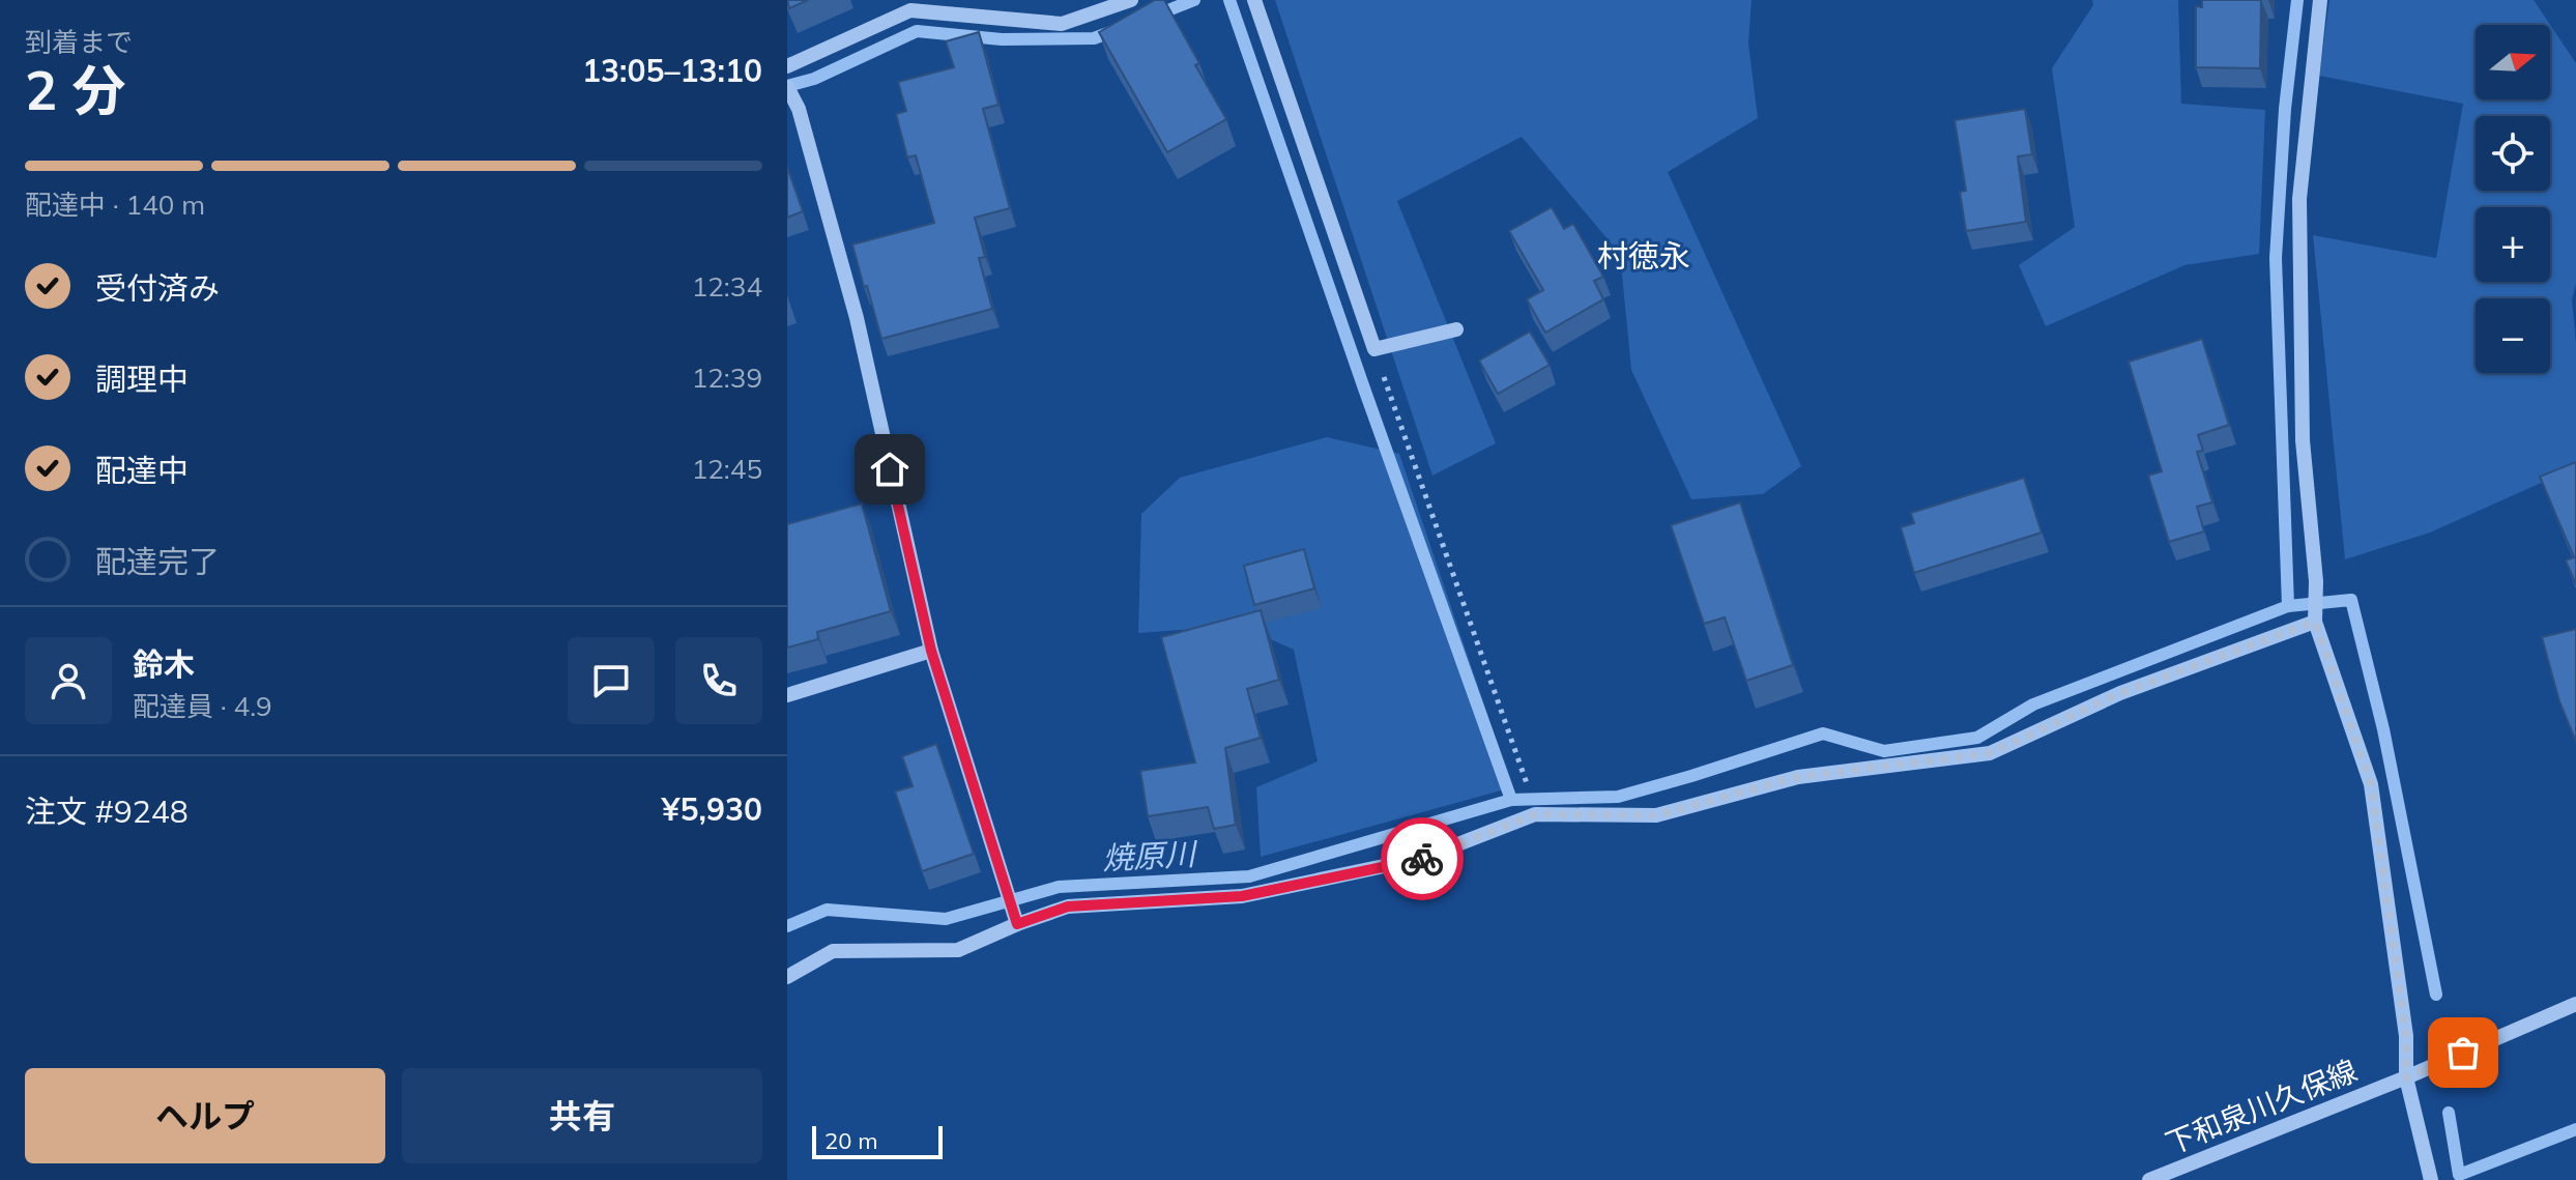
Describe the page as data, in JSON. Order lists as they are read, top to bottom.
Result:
{
  "streets": {
    "street": ["下和泉川久保線"]
  },
  "districts": ["村徳永"],
  "water": ["焼原川"],
  "scale_bar": "20 m",
  "north": "right",
  "page": {
    "heading": ["2 分", "到着まで", "13:05–13:10"],
    "panel": [
      "鈴木",
      "配達員 · 4.9",
      "注文 #9248",
      "¥5,930"
    ],
    "map_buttons": ["+", "−"],
    "bar": "配達中 · 140 m",
    "list": [
      ["受付済み", "12:34"],
      ["調理中", "12:39"],
      ["配達中", "12:45"],
      "配達完了"
    ],
    "buttons": ["ヘルプ", "共有"],
    "scale": "20 m"
  }
}
